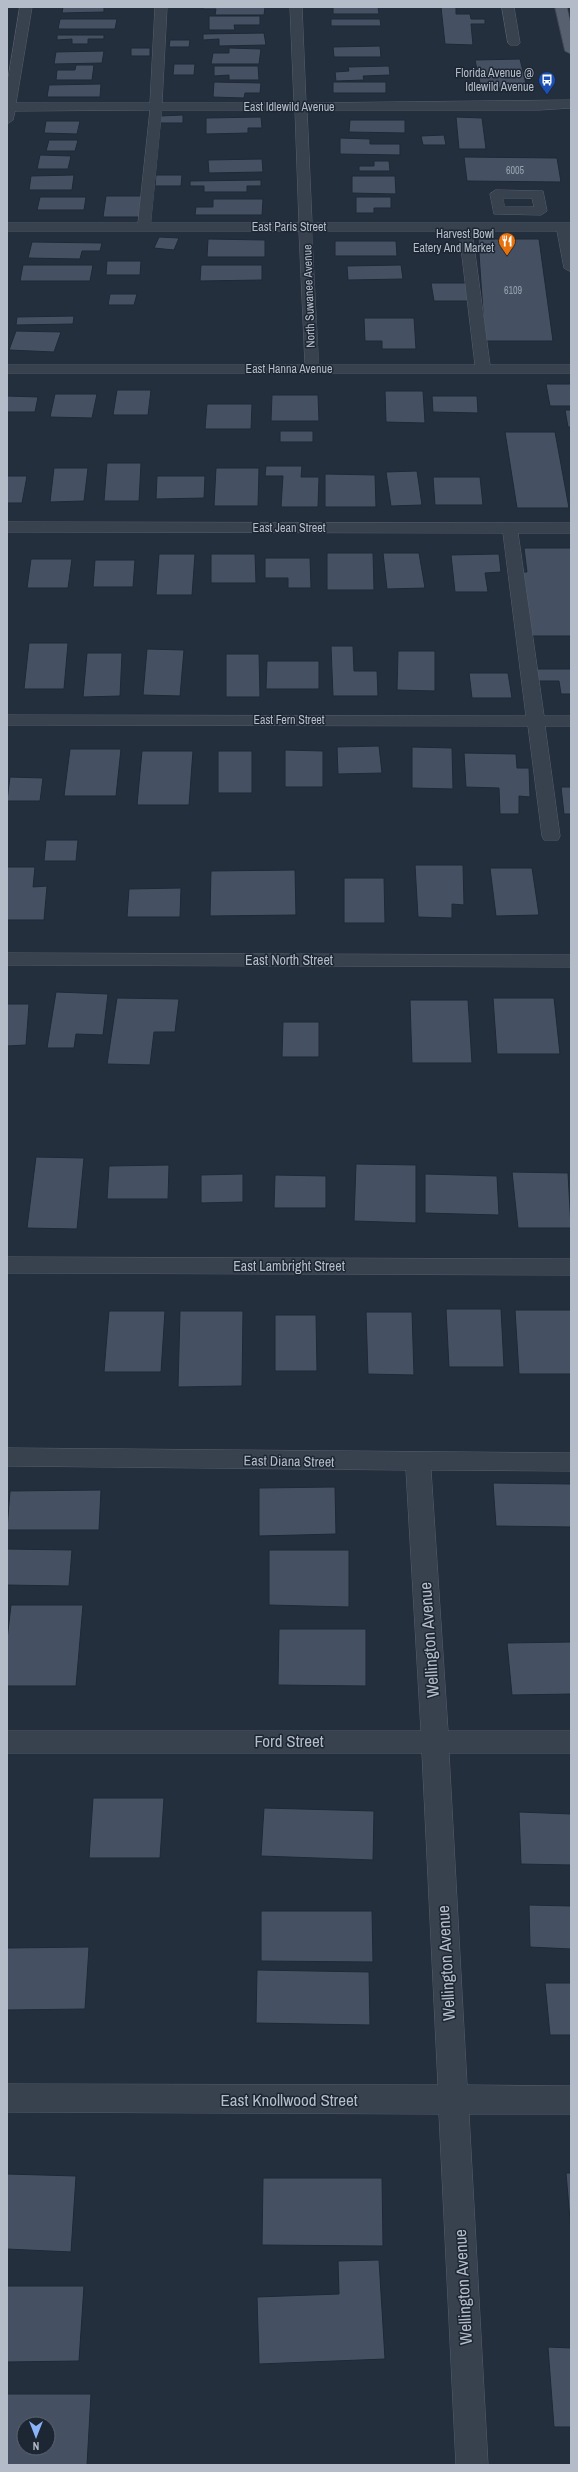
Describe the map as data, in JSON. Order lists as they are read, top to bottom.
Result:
{
  "streets": {
    "street": [
      "East Idlewild Avenue",
      "East Paris Street",
      "North Suwanee Avenue",
      "East Hanna Avenue",
      "East Jean Street",
      "East Fern Street",
      "East North Street",
      "East Lambright Street",
      "East Diana Street",
      "Wellington Avenue",
      "Ford Street",
      "East Knollwood Street"
    ]
  },
  "crossings": [
    ["East Idlewild Avenue", "North Suwanee Avenue"],
    ["East Paris Street", "North Suwanee Avenue"],
    ["North Suwanee Avenue", "East Hanna Avenue"],
    ["East Diana Street", "Wellington Avenue"],
    ["Wellington Avenue", "Ford Street"],
    ["Wellington Avenue", "East Knollwood Street"]
  ],
  "places": {
    "bus stop": ["Florida Avenue @ Idlewild Avenue"],
    "restaurant": ["Harvest Bowl Eatery And Market"]
  },
  "house_numbers": ["6005", "6109"],
  "north": "bottom"
}
